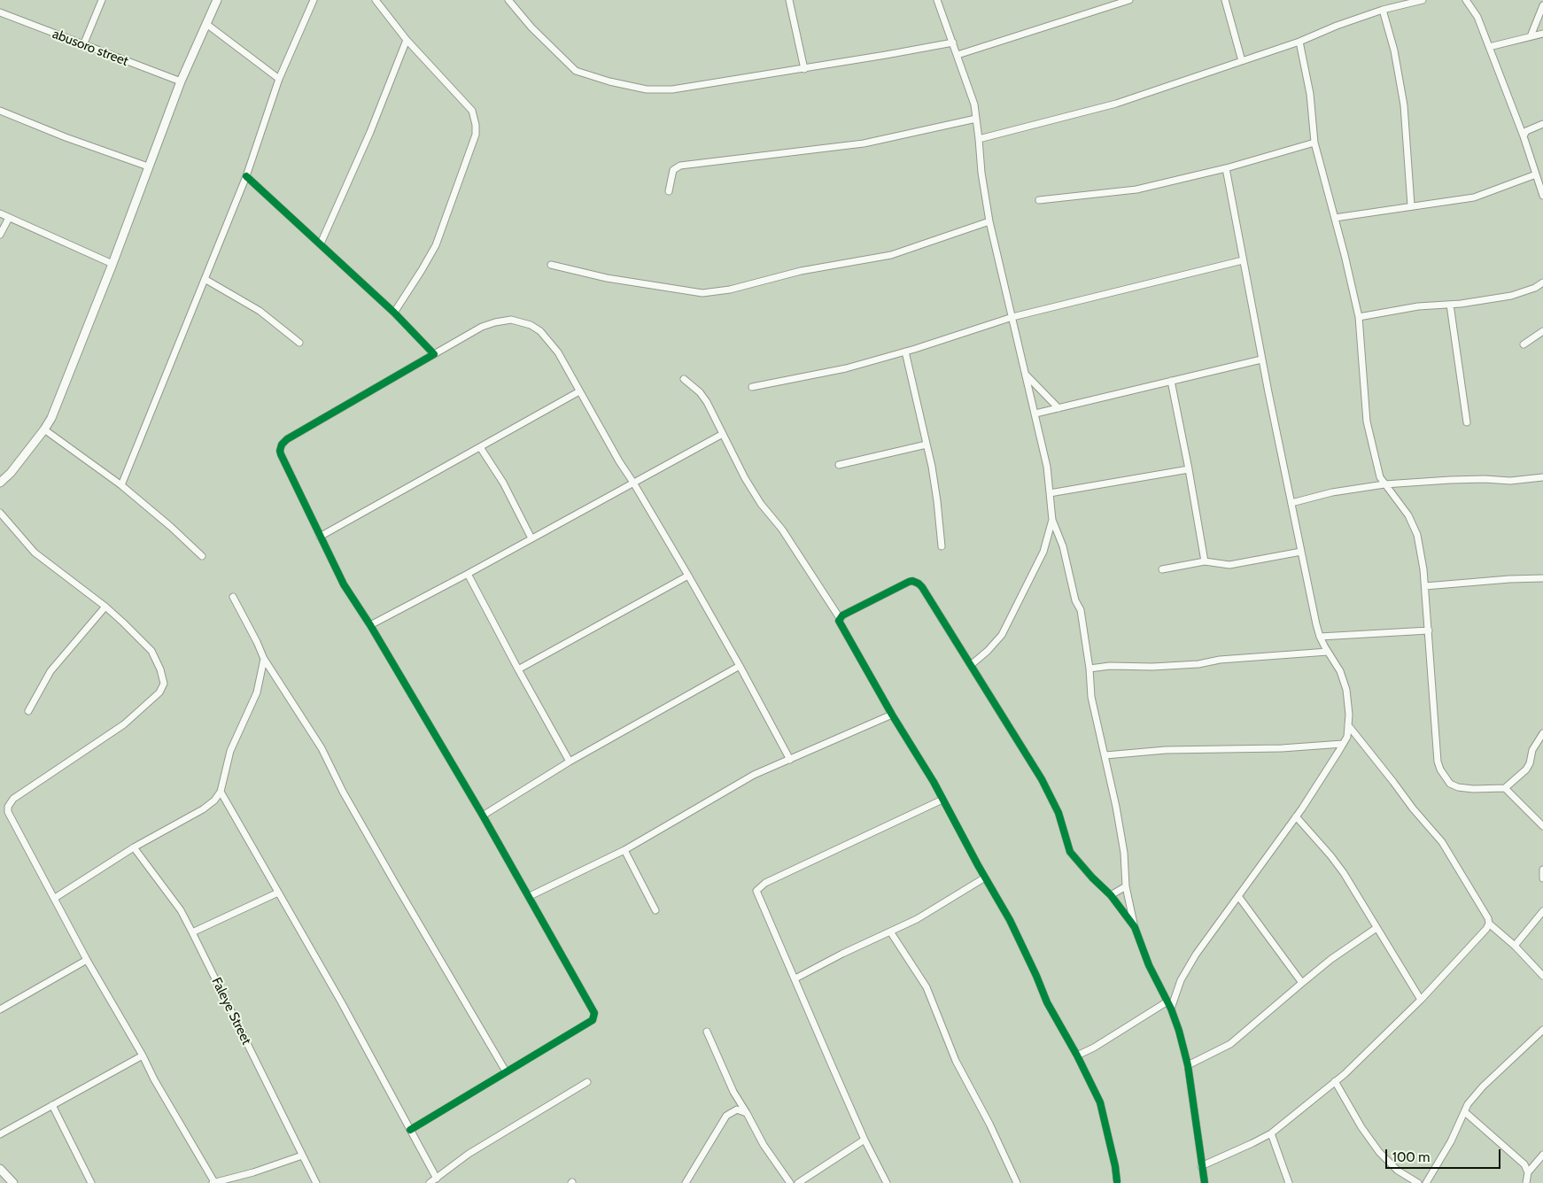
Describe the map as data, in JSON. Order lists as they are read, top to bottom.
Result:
{
  "streets": {
    "street": ["abusoro street", "Faleye Street"]
  },
  "scale_bar": "100 m"
}
